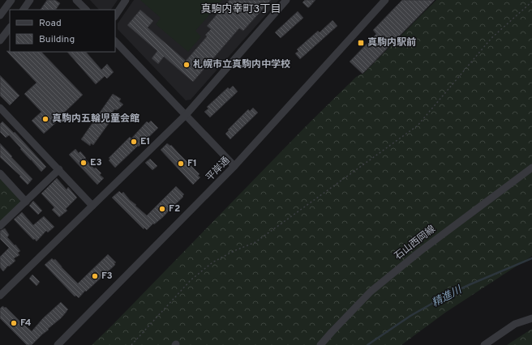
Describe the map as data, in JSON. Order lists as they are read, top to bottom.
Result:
{
  "streets": {
    "street": ["平岸通", "石山西岡線"]
  },
  "districts": ["真駒内幸町3丁目"],
  "water": ["精進川"],
  "places": {
    "transit": ["真駒内駅前"],
    "other": [
      "札幌市立真駒内中学校",
      "真駒内五輪児童会館",
      "E1",
      "E3",
      "F1",
      "F2",
      "F3",
      "F4"
    ]
  },
  "legend": ["Road", "Building"]
}
